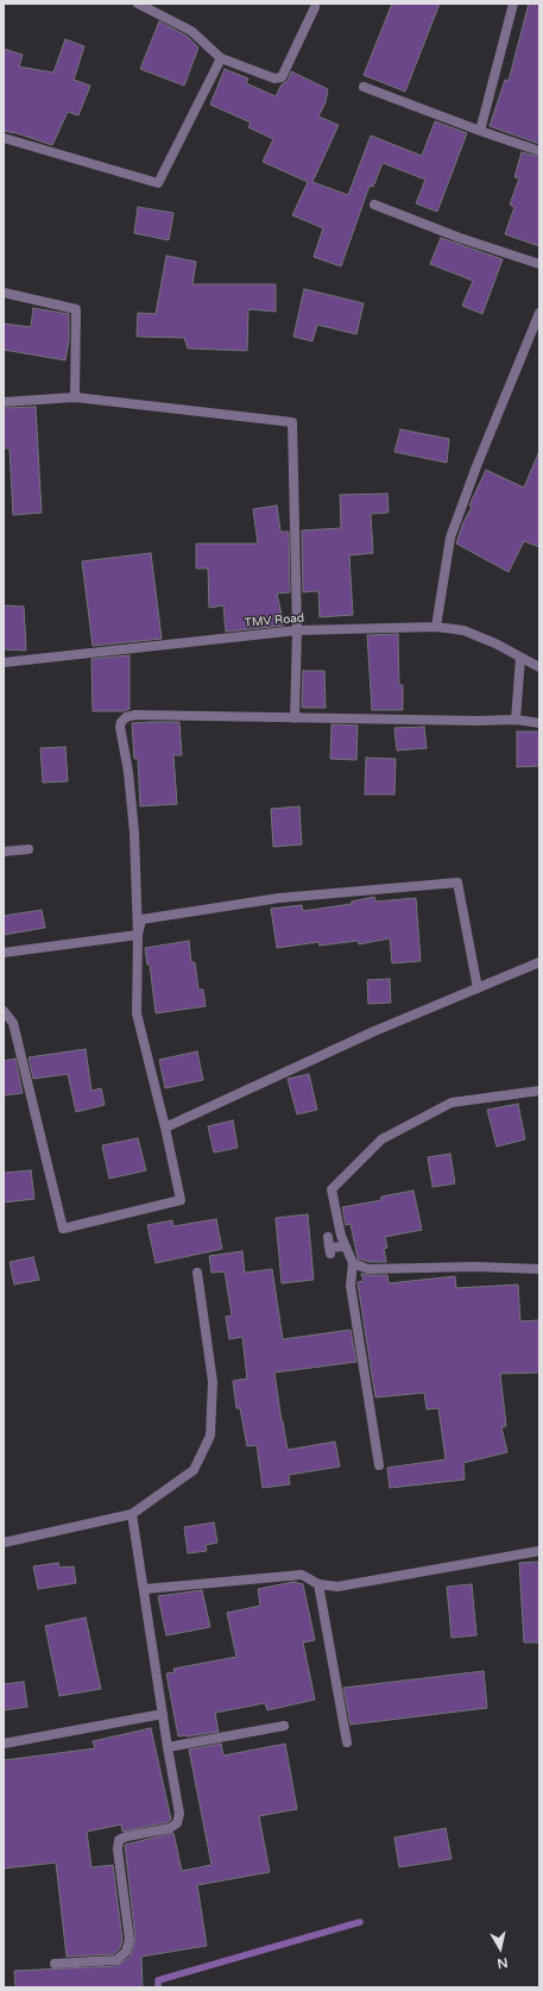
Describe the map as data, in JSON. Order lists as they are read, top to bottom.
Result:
{
  "streets": {
    "street": ["TMV Road"]
  },
  "north": "bottom"
}
